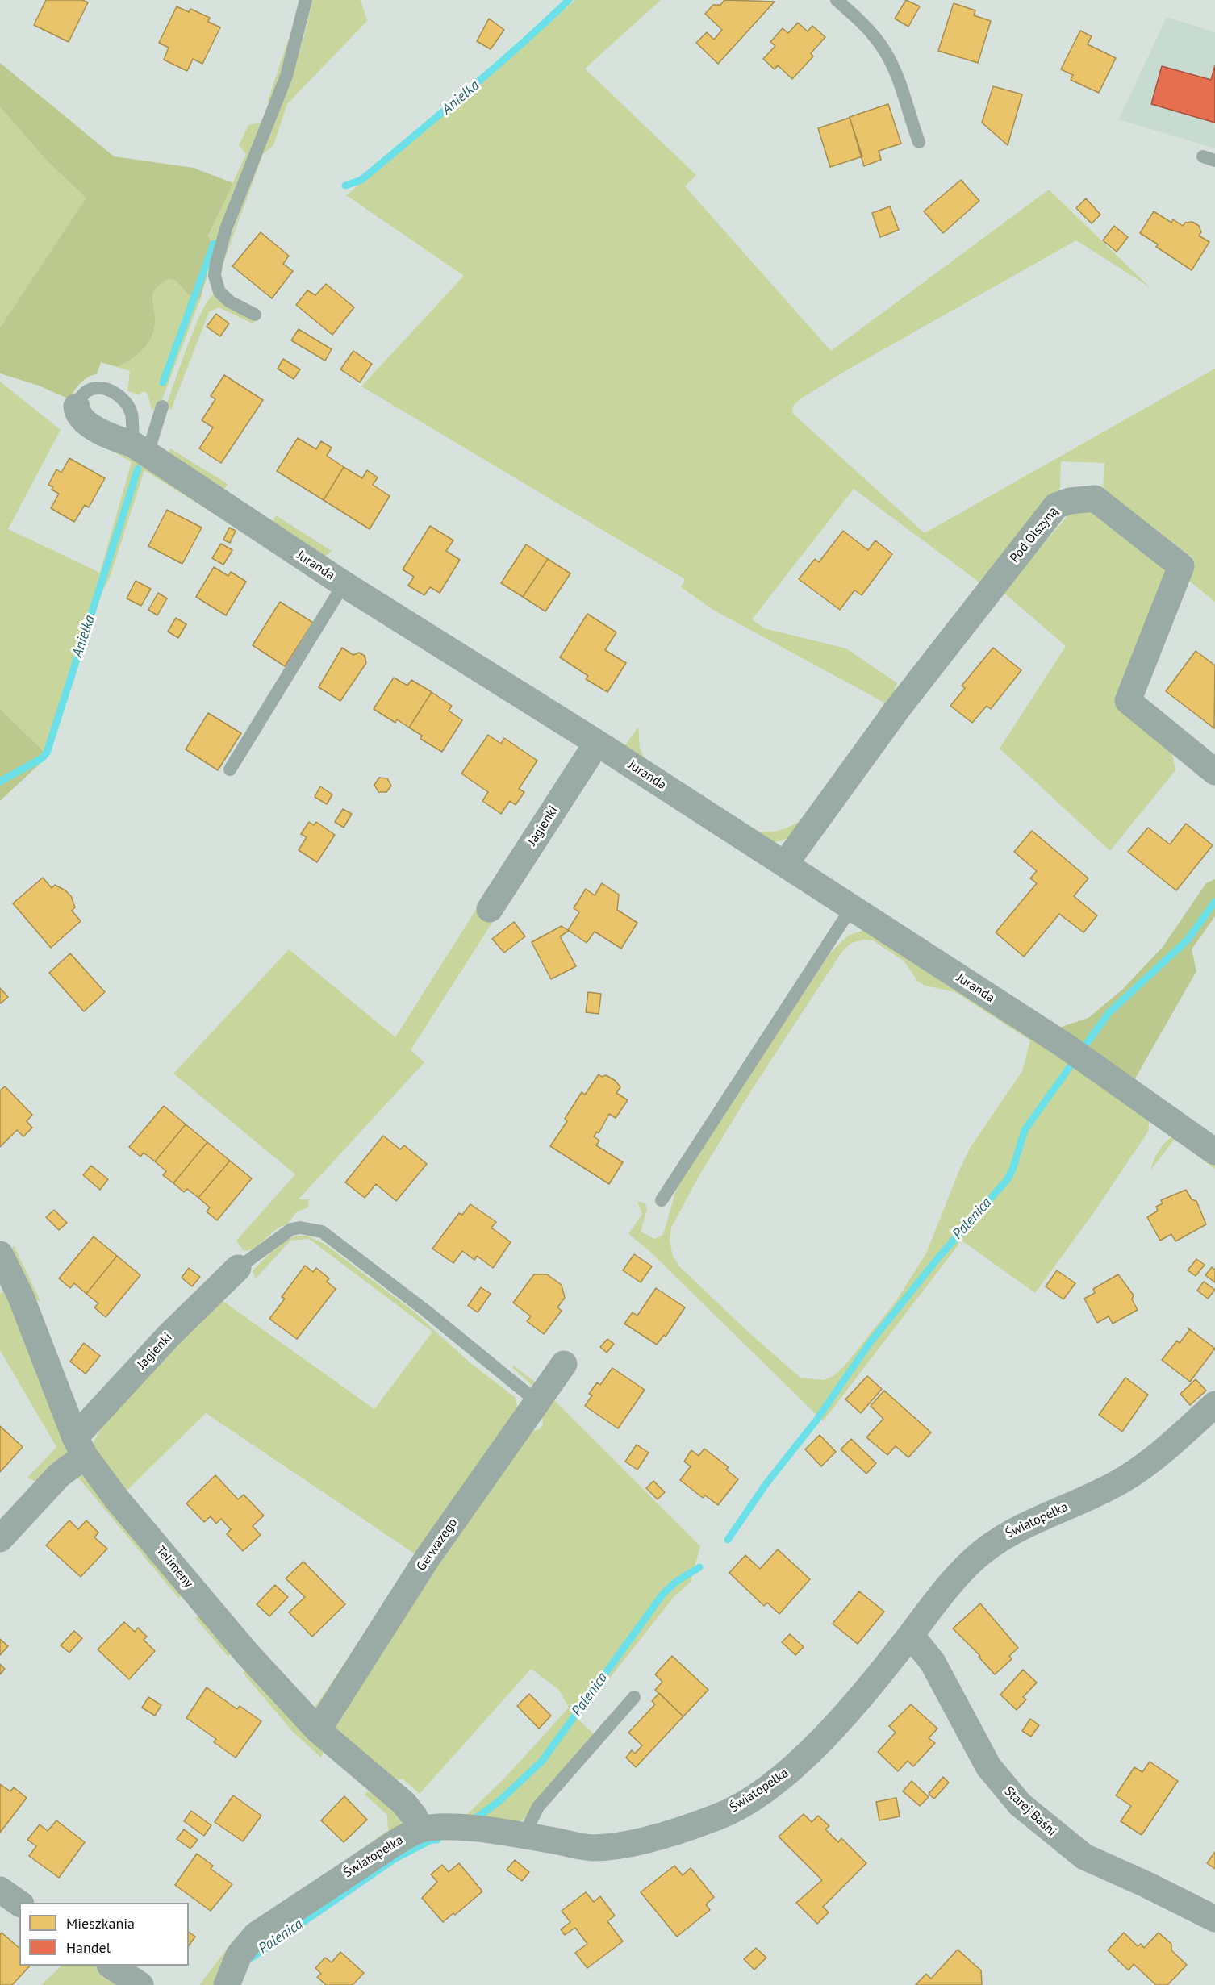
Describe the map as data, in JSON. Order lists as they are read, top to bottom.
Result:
{
  "streets": {
    "street": [
      "Pod Olszyną",
      "Juranda",
      "Jagienki",
      "Światopełka",
      "Gerwazego",
      "Telimeny",
      "Starej Baśni"
    ]
  },
  "crossings": [
    ["Pod Olszyną", "Juranda"],
    ["Juranda", "Jagienki"],
    ["Jagienki", "Telimeny"],
    ["Światopełka", "Telimeny"],
    ["Światopełka", "Starej Baśni"],
    ["Gerwazego", "Telimeny"]
  ],
  "water": ["Anielka", "Palenica"],
  "legend": ["Mieszkania", "Handel"]
}
